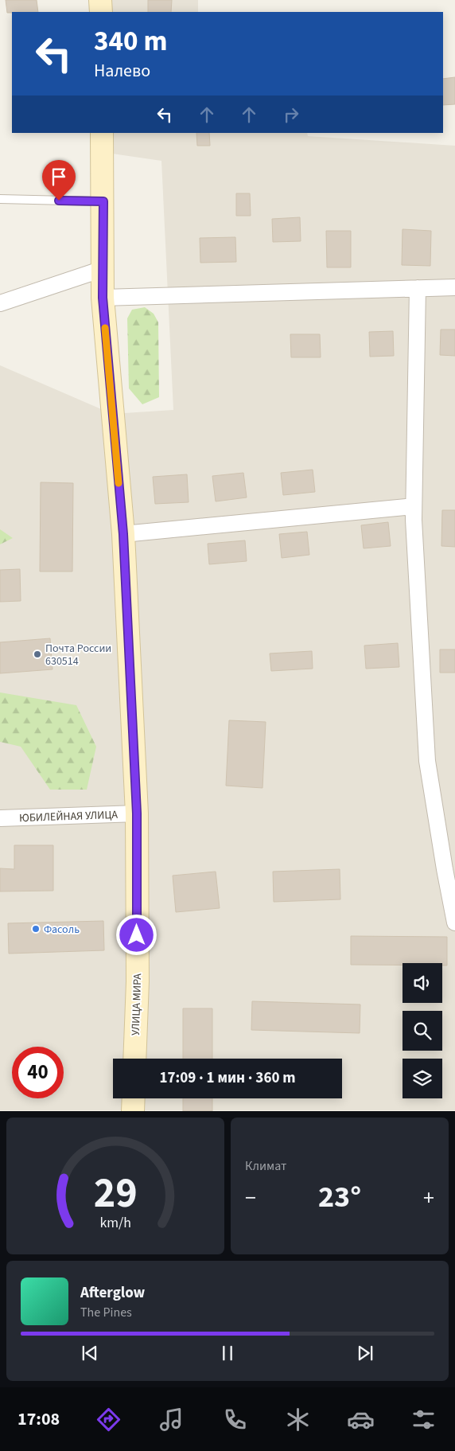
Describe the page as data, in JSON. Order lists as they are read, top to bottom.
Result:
{
  "streets": {
    "street": ["ЮБИЛЕЙНАЯ УЛИЦА", "УЛИЦА МИРА"]
  },
  "crossings": [
    ["ЮБИЛЕЙНАЯ УЛИЦА", "УЛИЦА МИРА"]
  ],
  "places": ["Почта России 630514", "Фасоль"],
  "page": {
    "turn": ["340 m", "Налево"],
    "limit": "40",
    "trip": "17:09 · 1 мин · 360 m",
    "tile": "Климат",
    "heat": ["−", "23°", "+"],
    "song": ["Afterglow", "The Pines"],
    "tabs": "17:08",
    "gauge": ["29", "km/h"]
  }
}
